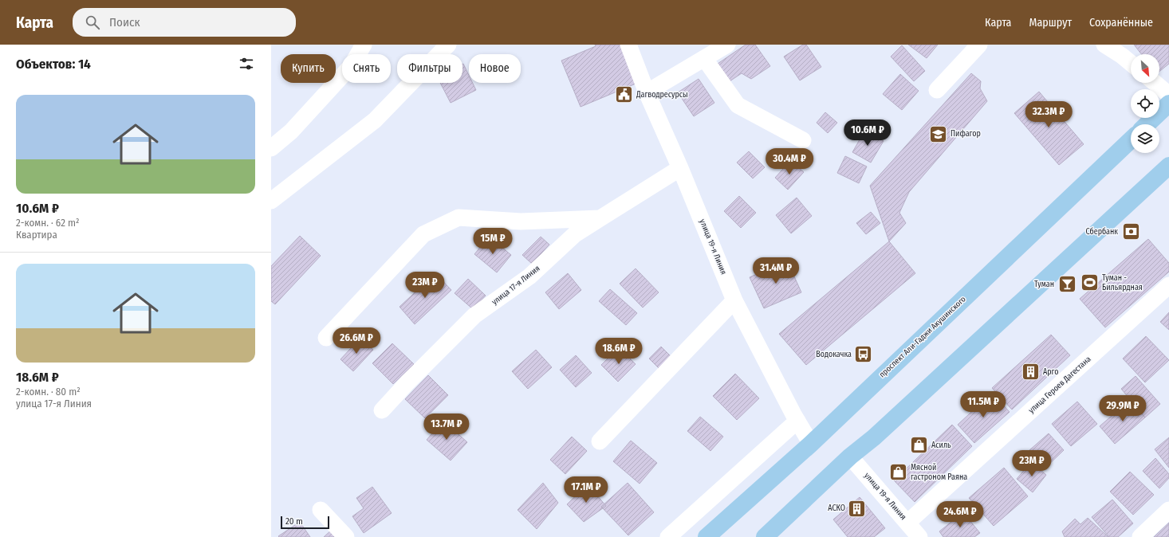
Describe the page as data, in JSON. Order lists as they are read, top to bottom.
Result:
{
  "streets": {
    "main road": ["проспект Али-Гаджи Акушинского"],
    "street": ["улица 19-я Линия", "улица 17-я Линия", "улица Героев Дагестана"]
  },
  "crossings": [
    ["улица 19-я Линия", "улица 17-я Линия"],
    ["улица 19-я Линия", "проспект Али-Гаджи Акушинского"],
    ["улица 19-я Линия", "улица Героев Дагестана"]
  ],
  "places": {
    "public building": ["Дагводресурсы"],
    "school or university": ["Пифагор"],
    "bank": ["Сбербанк"],
    "sports": ["Туман - Бильярдная"],
    "bar": ["Туман"],
    "bus stop": ["Водокачка"],
    "building": ["Арго", "АСКО"],
    "shop": ["Асиль", "Мясной гастроном Раяна"]
  },
  "scale_bar": "20 m",
  "north": "bottom right",
  "page": {
    "header": "Карта",
    "search": "Поиск",
    "nav": ["Карта", "Маршрут", "Сохранённые"],
    "heading": "Объектов: 14",
    "chip": [
      "Купить",
      "Снять",
      "Фильтры",
      "Новое"
    ],
    "list": [
      {
        "name": "10.6M ₽",
        "note": "2-комн. · 62 m² · Квартира"
      },
      {
        "name": "18.6M ₽",
        "note": "2-комн. · 80 m² · улица 17-я Линия"
      }
    ],
    "price": [
      "32.3M ₽",
      "10.6M ₽",
      "30.4M ₽",
      "15M ₽",
      "31.4M ₽",
      "23M ₽",
      "26.6M ₽",
      "18.6M ₽",
      "11.5M ₽",
      "29.9M ₽",
      "13.7M ₽",
      "23M ₽",
      "17.1M ₽",
      "24.6M ₽"
    ],
    "scale": "20 m"
  }
}
